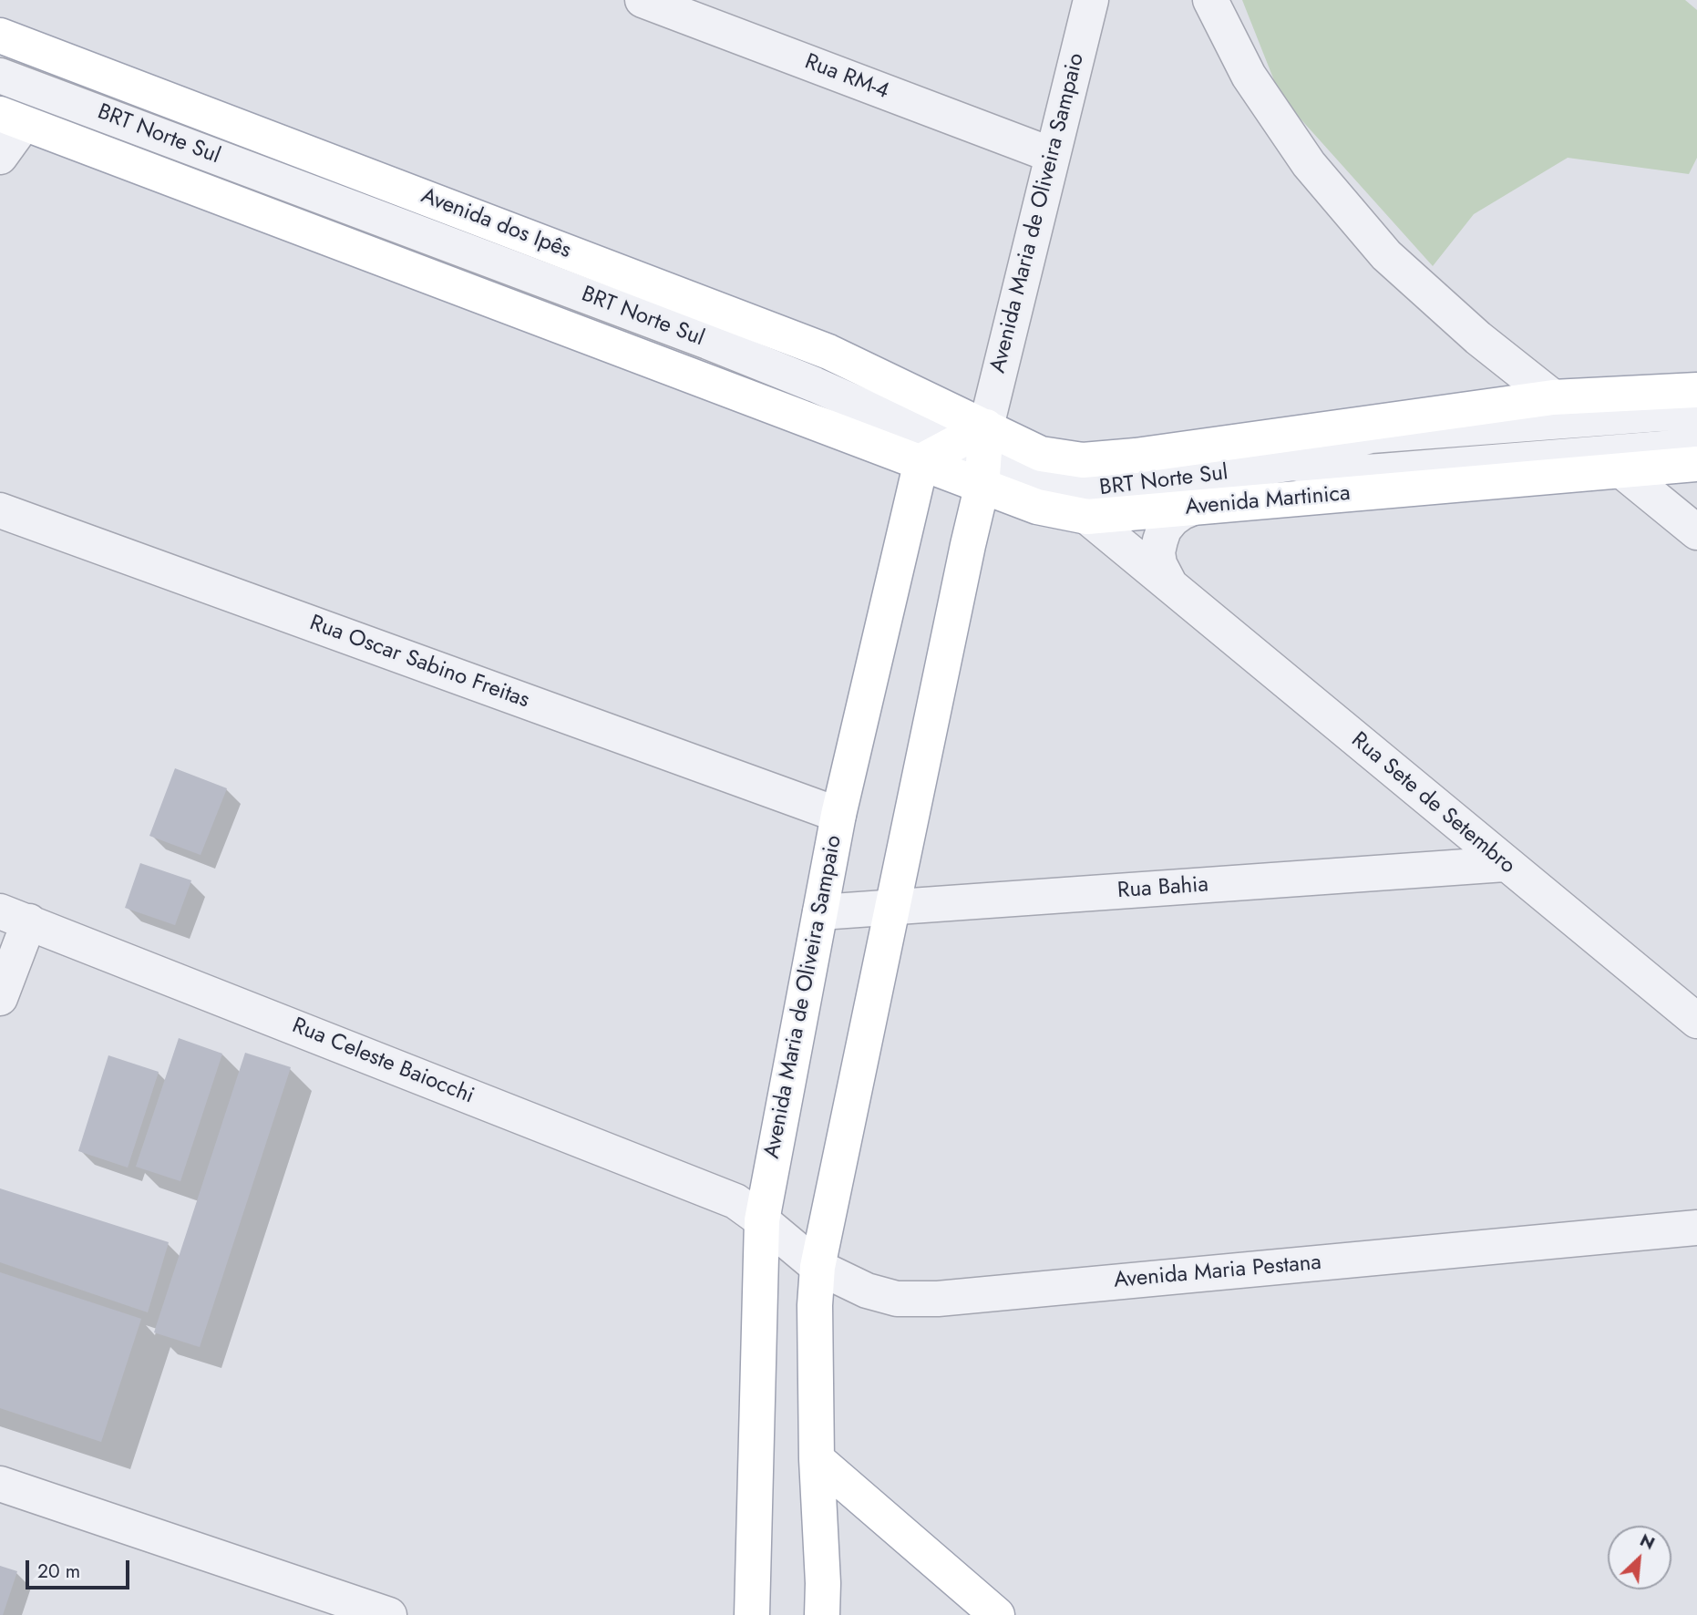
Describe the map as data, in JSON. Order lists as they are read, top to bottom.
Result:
{
  "streets": {
    "main road": ["Avenida Maria de Oliveira Sampaio", "Avenida dos Ipês", "Avenida Martinica"],
    "street": [
      "Rua RM-4",
      "BRT Norte Sul",
      "Rua Oscar Sabino Freitas",
      "Rua Sete de Setembro",
      "Rua Bahia",
      "Rua Celeste Baiocchi",
      "Avenida Maria Pestana"
    ]
  },
  "crossings": [
    ["Rua RM-4", "Avenida Maria de Oliveira Sampaio"],
    ["BRT Norte Sul", "Avenida Maria de Oliveira Sampaio"],
    ["BRT Norte Sul", "Avenida dos Ipês"],
    ["BRT Norte Sul", "Avenida Martinica"],
    ["Avenida Maria de Oliveira Sampaio", "Avenida dos Ipês"],
    ["Avenida Maria de Oliveira Sampaio", "Avenida Martinica"],
    ["Avenida Maria de Oliveira Sampaio", "Rua Oscar Sabino Freitas"],
    ["Avenida Maria de Oliveira Sampaio", "Rua Bahia"],
    ["Avenida Maria de Oliveira Sampaio", "Rua Celeste Baiocchi"],
    ["Avenida Maria de Oliveira Sampaio", "Avenida Maria Pestana"],
    ["Avenida dos Ipês", "Avenida Martinica"],
    ["Avenida Martinica", "Rua Sete de Setembro"],
    ["Rua Sete de Setembro", "Rua Bahia"],
    ["Rua Celeste Baiocchi", "Avenida Maria Pestana"]
  ],
  "scale_bar": "20 m",
  "north": "top right"
}
